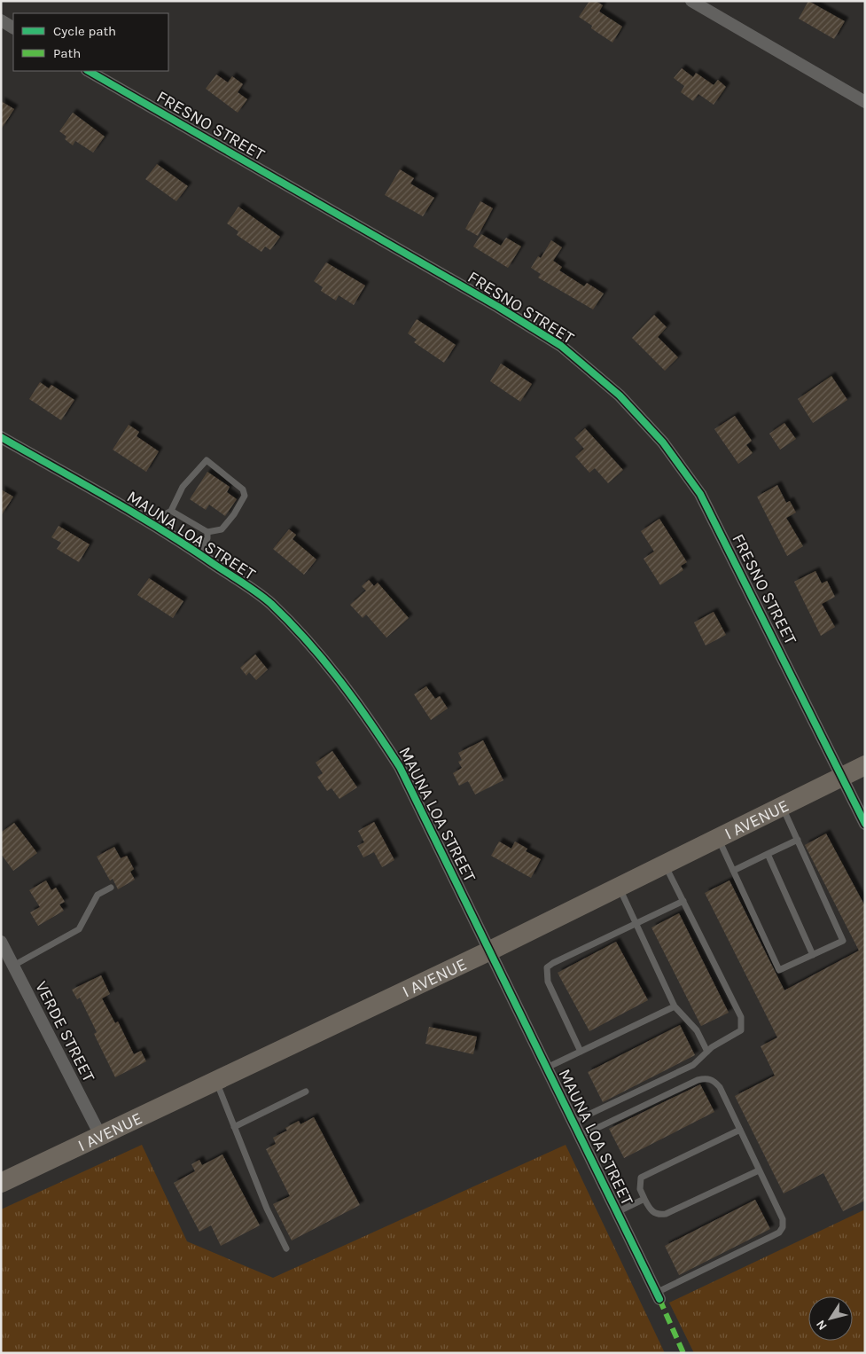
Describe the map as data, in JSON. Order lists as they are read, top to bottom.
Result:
{
  "streets": {
    "main road": ["I AVENUE"],
    "street": ["FRESNO STREET", "MAUNA LOA STREET", "VERDE STREET"]
  },
  "crossings": [
    ["FRESNO STREET", "I AVENUE"],
    ["MAUNA LOA STREET", "I AVENUE"],
    ["I AVENUE", "VERDE STREET"]
  ],
  "legend": ["Cycle path", "Path"],
  "north": "bottom left"
}
